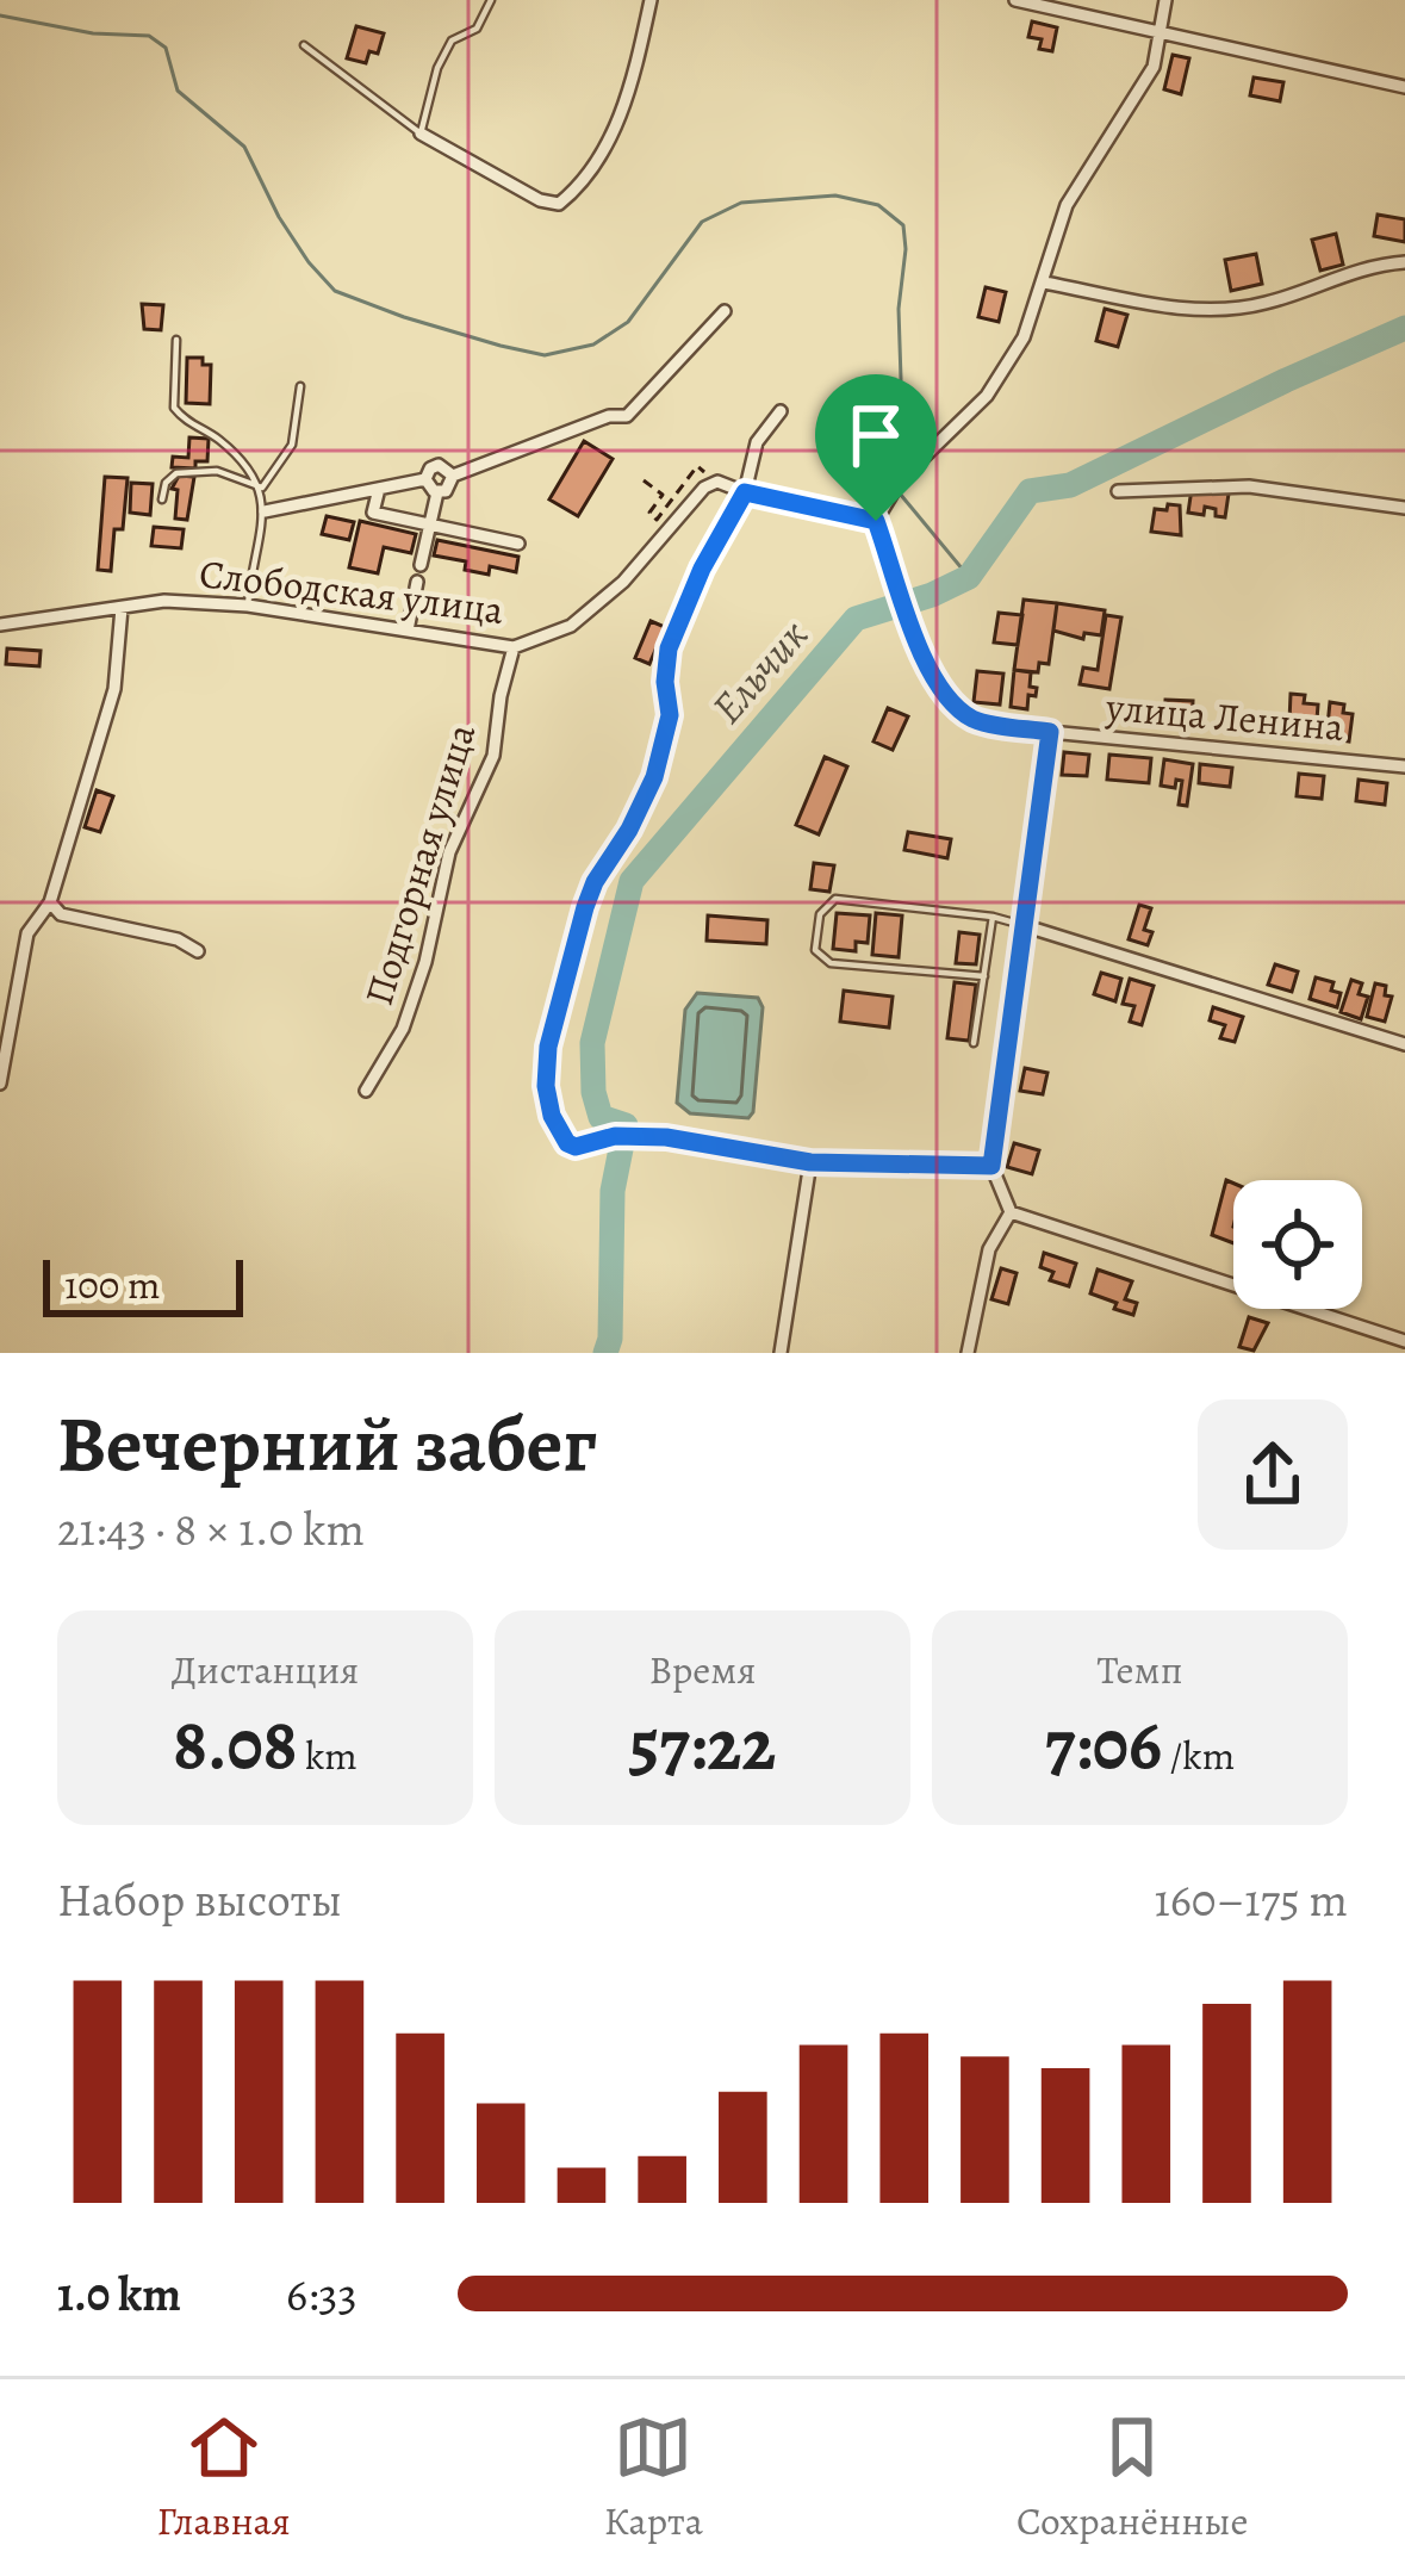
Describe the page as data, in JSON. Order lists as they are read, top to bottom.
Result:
{
  "streets": {
    "street": ["Слободская улица", "улица Ленина", "Подгорная улица"]
  },
  "crossings": [
    ["Слободская улица", "Подгорная улица"]
  ],
  "water": ["Ельчик"],
  "scale_bar": "100 m",
  "page": {
    "scale": "100 m",
    "heading": ["Вечерний забег", "21:43 · 8 × 1.0 km"],
    "stats": [
      ["Дистанция", "8.08 km"],
      ["Время", "57:22"],
      ["Темп", "7:06 /km"]
    ],
    "chart": ["Набор высоты", "160–175 m"],
    "list": [
      {
        "name": "1.0 km",
        "note": "6:33"
      }
    ],
    "tabs": ["Главная", "Карта", "Сохранённые"]
  }
}
